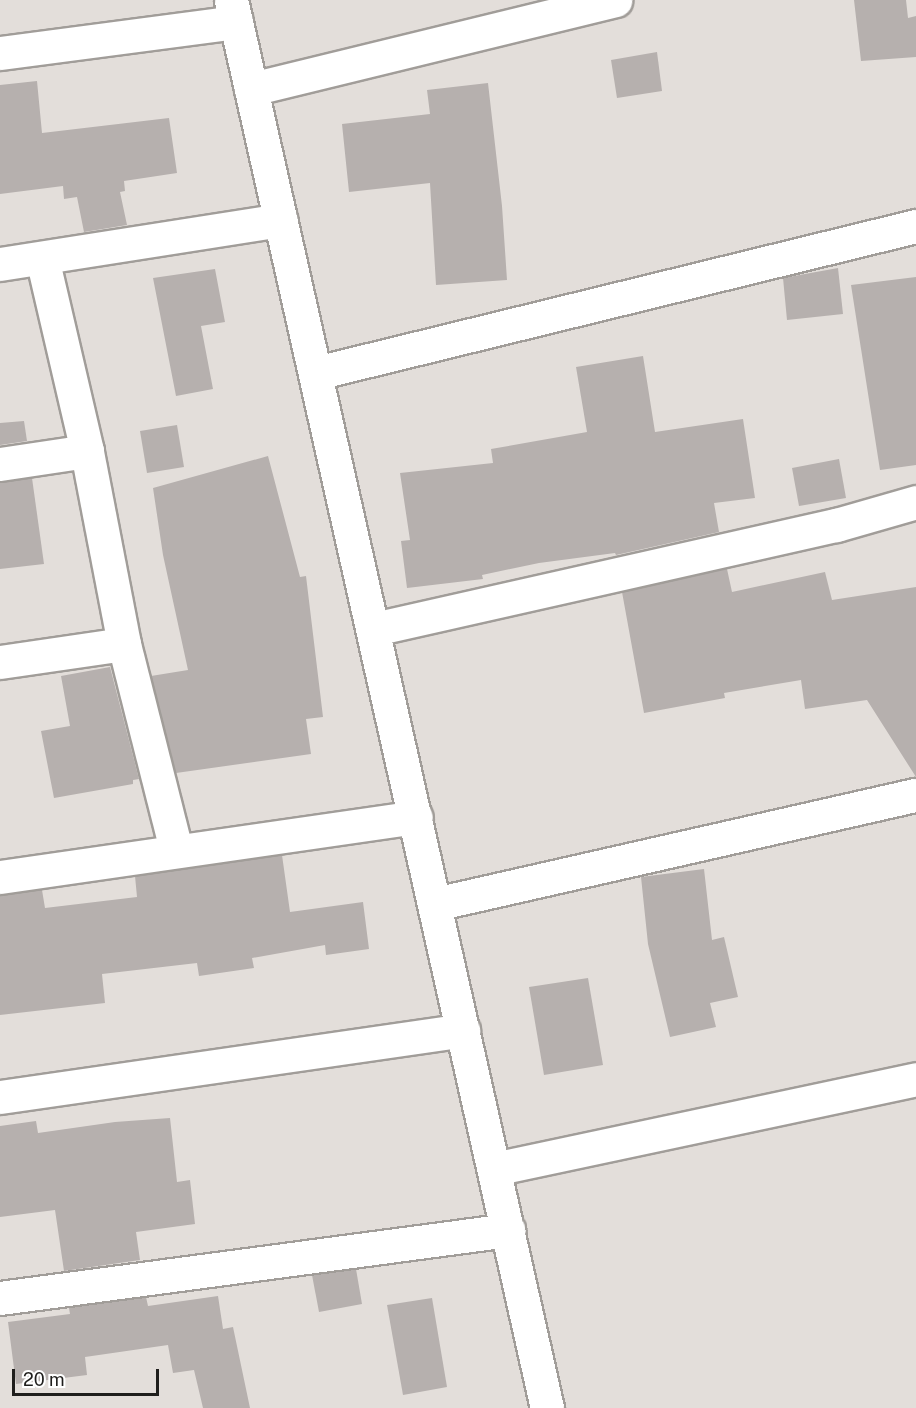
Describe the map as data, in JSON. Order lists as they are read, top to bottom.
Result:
{
  "scale_bar": "20 m"
}
